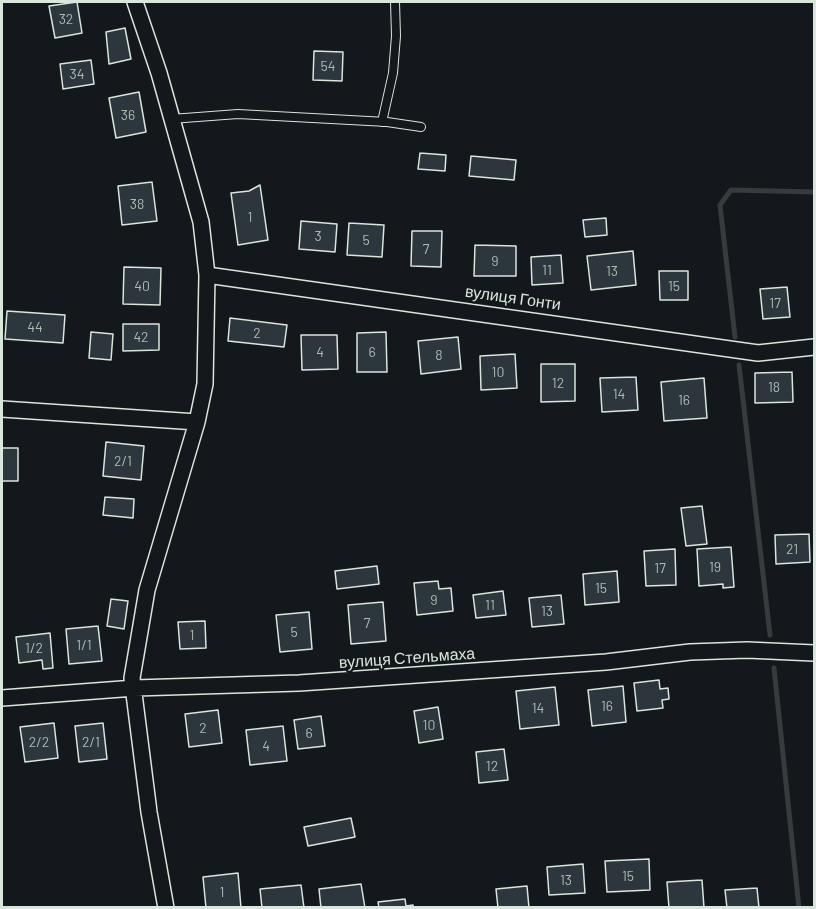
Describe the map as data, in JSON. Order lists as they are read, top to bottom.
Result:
{
  "streets": {
    "street": ["вулиця Гонти", "вулиця Стельмаха"]
  },
  "house_numbers": [
    "32",
    "54",
    "34",
    "36",
    "38",
    "1",
    "3",
    "5",
    "7",
    "9",
    "11",
    "13",
    "40",
    "15",
    "17",
    "44",
    "2",
    "42",
    "4",
    "6",
    "8",
    "10",
    "12",
    "18",
    "14",
    "16",
    "2/1",
    "21",
    "19",
    "17",
    "15",
    "9",
    "11",
    "13",
    "7",
    "5",
    "1",
    "1/1",
    "1/2",
    "16",
    "14",
    "10",
    "2",
    "6",
    "2/2",
    "2/1",
    "4",
    "12",
    "15",
    "13",
    "1"
  ]
}
